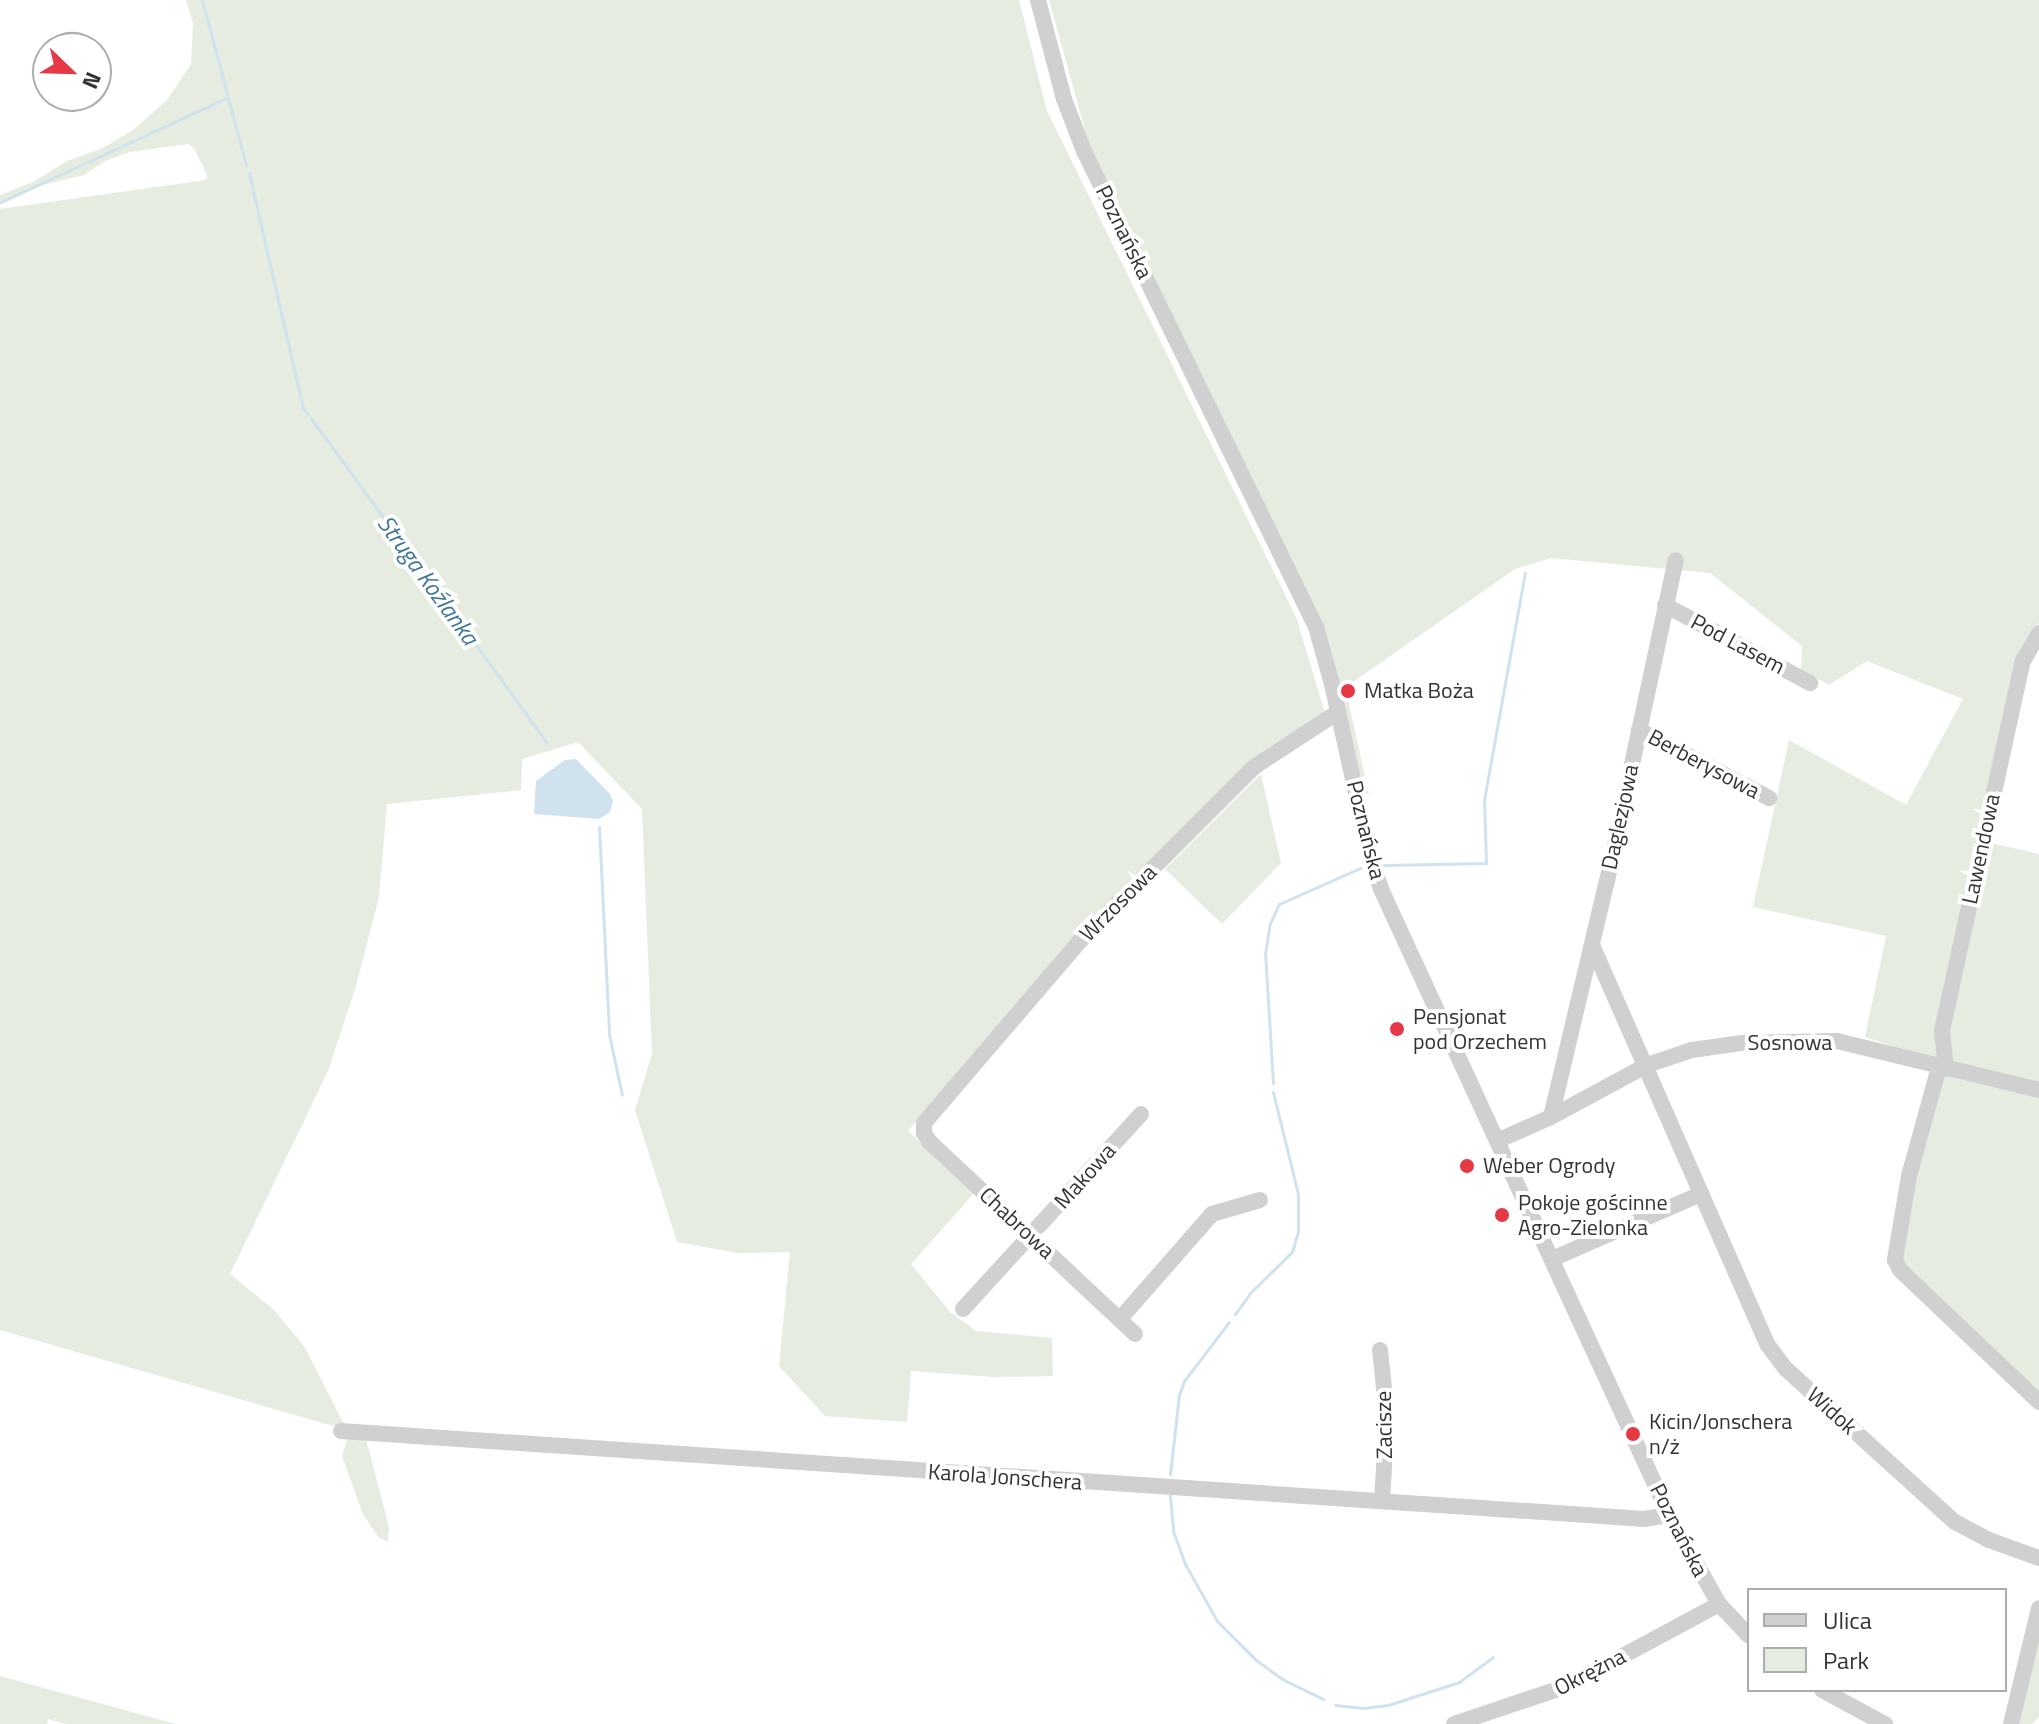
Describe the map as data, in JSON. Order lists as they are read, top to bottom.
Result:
{
  "streets": {
    "street": [
      "Poznańska",
      "Pod Lasem",
      "Berberysowa",
      "Daglezjowa",
      "Lawendowa",
      "Wrzosowa",
      "Sosnowa",
      "Makowa",
      "Chabrowa",
      "Widok",
      "Zacisze",
      "Karola Jonschera",
      "Okrężna"
    ]
  },
  "crossings": [
    ["Poznańska", "Wrzosowa"],
    ["Poznańska", "Sosnowa"],
    ["Poznańska", "Karola Jonschera"],
    ["Poznańska", "Okrężna"],
    ["Pod Lasem", "Daglezjowa"],
    ["Berberysowa", "Daglezjowa"],
    ["Daglezjowa", "Sosnowa"],
    ["Lawendowa", "Sosnowa"],
    ["Wrzosowa", "Chabrowa"],
    ["Sosnowa", "Widok"],
    ["Makowa", "Chabrowa"],
    ["Zacisze", "Karola Jonschera"]
  ],
  "water": ["Struga Koźlanka"],
  "places": [
    "Matka Boża",
    "Pensjonat pod Orzechem",
    "Weber Ogrody",
    "Pokoje gościnne Agro-Zielonka",
    "Kicin/Jonschera n/ż"
  ],
  "legend": ["Ulica", "Park"],
  "north": "bottom right"
}
